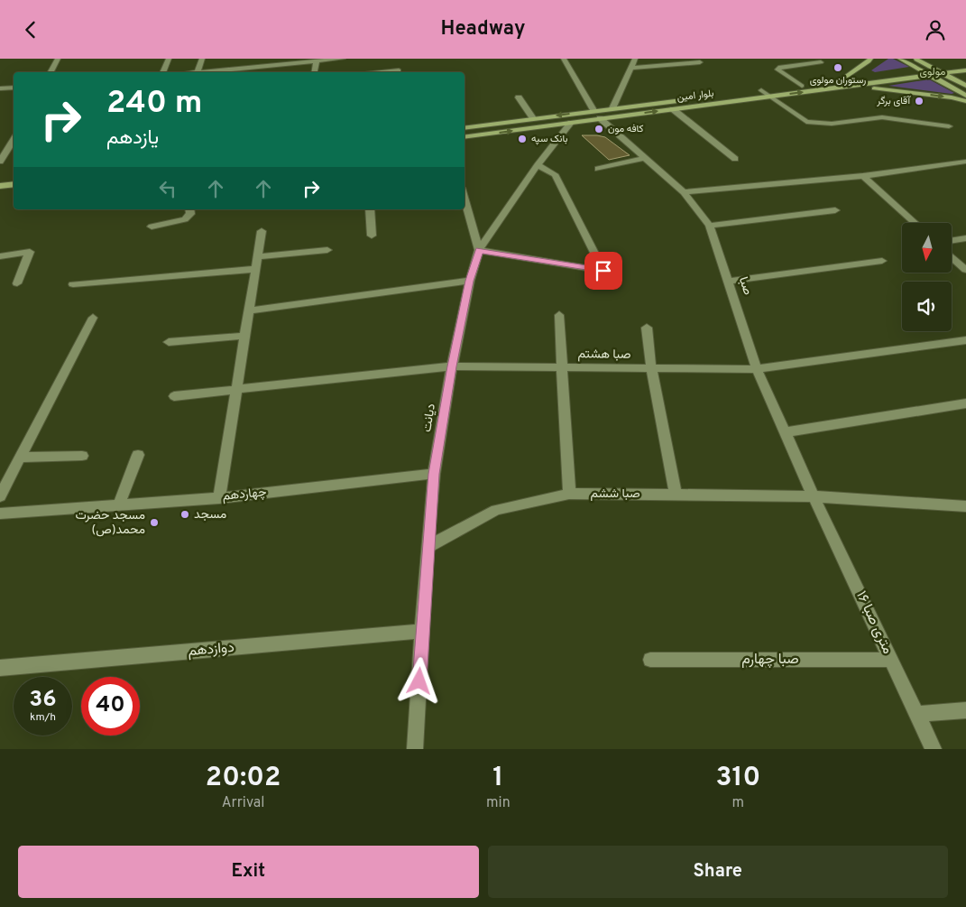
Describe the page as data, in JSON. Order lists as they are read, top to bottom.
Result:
{
  "streets": {
    "main road": ["بلوار امین"],
    "street": [
      "صبا",
      "صبا هشتم",
      "دیانت",
      "صبا ششم",
      "چهاردهم",
      "۱۶ متری صبا",
      "دوازدهم",
      "صبا چهارم"
    ]
  },
  "crossings": [
    ["بلوار امین", "صبا"],
    ["بلوار امین", "دیانت"],
    ["صبا", "صبا هشتم"],
    ["صبا", "صبا ششم"],
    ["صبا", "۱۶ متری صبا"],
    ["صبا هشتم", "دیانت"],
    ["دیانت", "صبا ششم"],
    ["دیانت", "چهاردهم"],
    ["دیانت", "دوازدهم"],
    ["صبا ششم", "۱۶ متری صبا"],
    ["۱۶ متری صبا", "صبا چهارم"]
  ],
  "districts": ["مولوی"],
  "places": [
    "رستوران مولوی",
    "آقاى برگر",
    "کافه مون",
    "بانک سپه",
    "مسجد",
    "مسجد حضرت محمد(ص)"
  ],
  "north": "bottom",
  "page": {
    "header": "Headway",
    "turn": ["240 m", "یازدهم"],
    "speed": "36 km/h",
    "limit": "40",
    "eta": [
      "20:02",
      "Arrival",
      "1",
      "min",
      "310",
      "m"
    ],
    "buttons": ["Exit", "Share"]
  }
}
